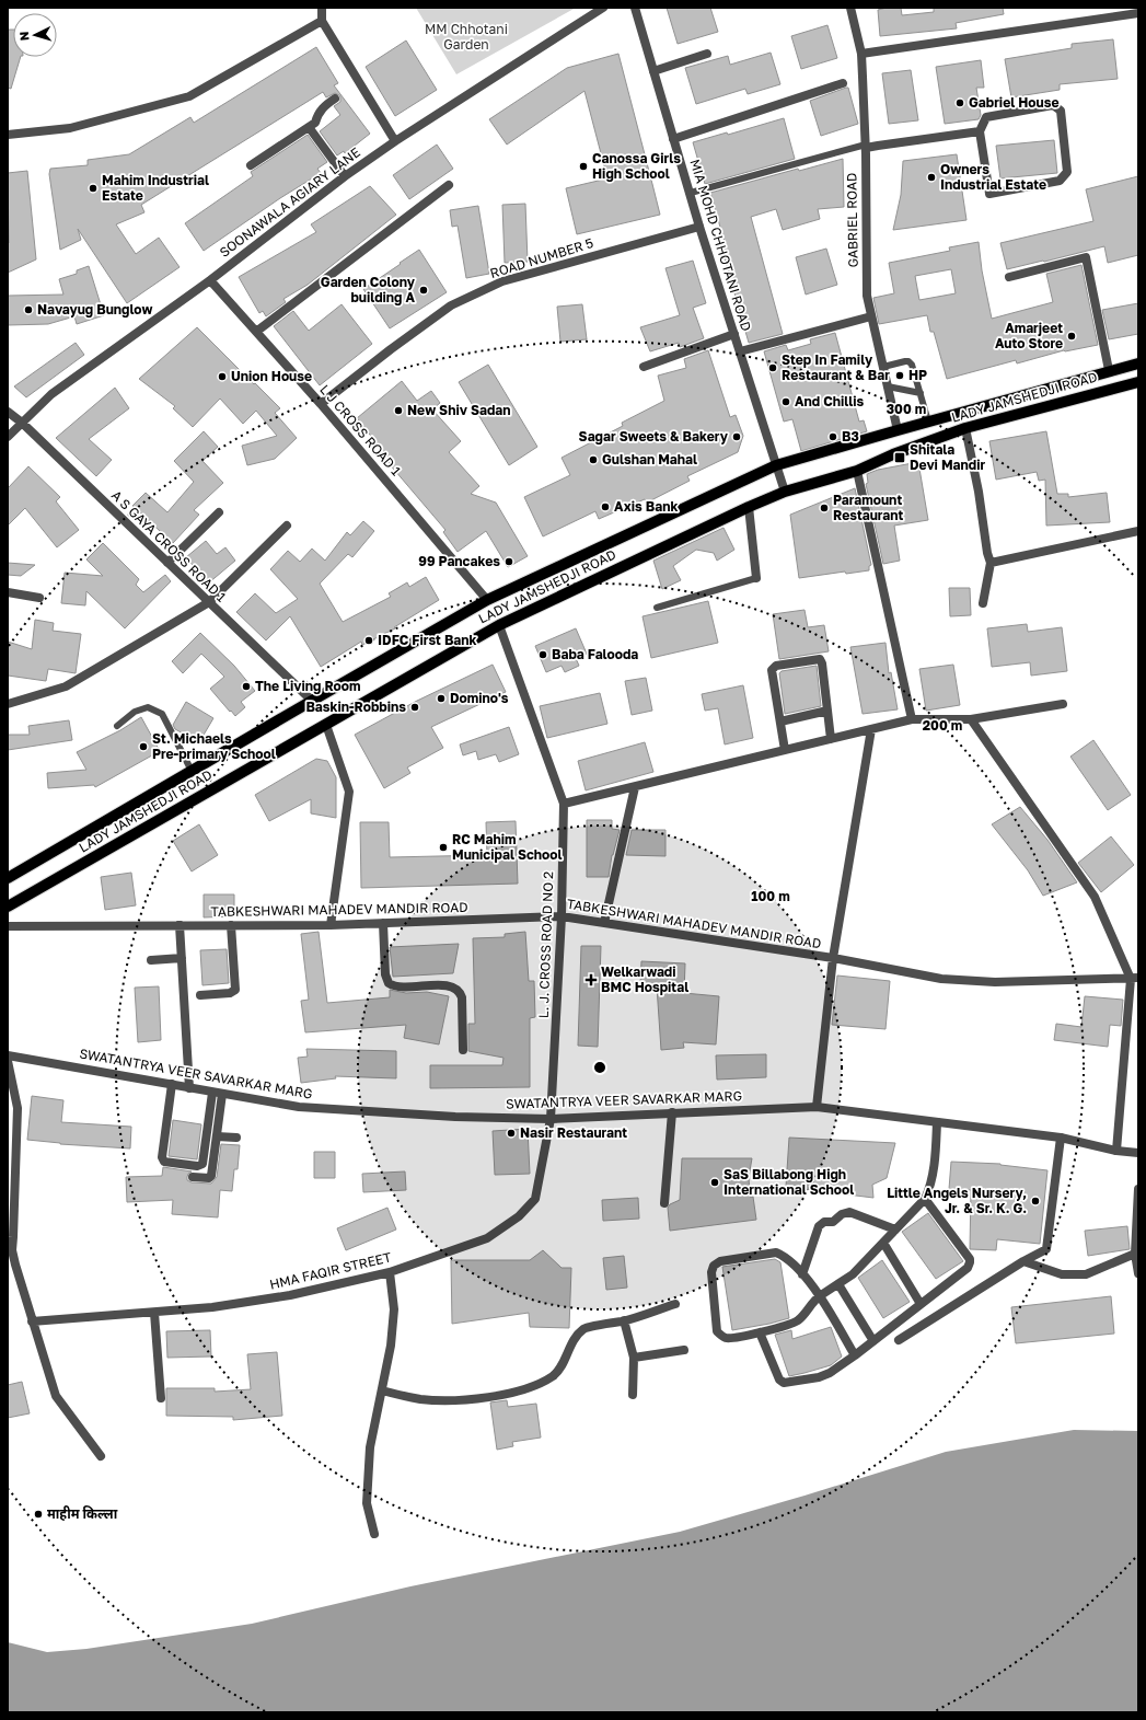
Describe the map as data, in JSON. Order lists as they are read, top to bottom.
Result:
{
  "streets": {
    "main road": ["LADY JAMSHEDJI ROAD"],
    "street": [
      "SOONAWALA AGIARY LANE",
      "GABRIEL ROAD",
      "MIA MOHD CHHOTANI ROAD",
      "ROAD NUMBER 5",
      "L J CROSS ROAD 1",
      "A S GAYA CROSS ROAD 1",
      "TABKESHWARI MAHADEV MANDIR ROAD",
      "L. J. CROSS ROAD NO 2",
      "SWATANTRYA VEER SAVARKAR MARG",
      "HMA FAQIR STREET"
    ]
  },
  "crossings": [
    ["SOONAWALA AGIARY LANE", "L J CROSS ROAD 1"],
    ["SOONAWALA AGIARY LANE", "A S GAYA CROSS ROAD 1"],
    ["GABRIEL ROAD", "LADY JAMSHEDJI ROAD"],
    ["MIA MOHD CHHOTANI ROAD", "ROAD NUMBER 5"],
    ["MIA MOHD CHHOTANI ROAD", "LADY JAMSHEDJI ROAD"],
    ["ROAD NUMBER 5", "L J CROSS ROAD 1"],
    ["LADY JAMSHEDJI ROAD", "L J CROSS ROAD 1"],
    ["LADY JAMSHEDJI ROAD", "A S GAYA CROSS ROAD 1"],
    ["LADY JAMSHEDJI ROAD", "L. J. CROSS ROAD NO 2"],
    ["TABKESHWARI MAHADEV MANDIR ROAD", "L. J. CROSS ROAD NO 2"],
    ["L. J. CROSS ROAD NO 2", "SWATANTRYA VEER SAVARKAR MARG"],
    ["L. J. CROSS ROAD NO 2", "HMA FAQIR STREET"],
    ["SWATANTRYA VEER SAVARKAR MARG", "HMA FAQIR STREET"]
  ],
  "parks": ["MM Chhotani Garden"],
  "places": {
    "other": [
      "Gabriel House",
      "Canossa Girls High School",
      "Owners Industrial Estate",
      "Mahim Industrial Estate",
      "Garden Colony building A",
      "Navayug Bunglow",
      "Amarjeet Auto Store",
      "Step In Family Restaurant & Bar",
      "HP",
      "Union House",
      "And Chillis",
      "New Shiv Sadan",
      "Sagar Sweets & Bakery",
      "B3",
      "Gulshan Mahal",
      "Axis Bank",
      "Paramount Restaurant",
      "99 Pancakes",
      "IDFC First Bank",
      "Baba Falooda",
      "The Living Room",
      "Domino's",
      "Baskin-Robbins",
      "St. Michaels Pre-primary School",
      "RC Mahim Municipal School",
      "Nasir Restaurant",
      "SaS Billabong High International School",
      "Little Angels Nursery, Jr. & Sr. K. G.",
      "माहीम किल्ला"
    ],
    "transit": ["Shitala Devi Mandir"],
    "health": ["Welkarwadi BMC Hospital"]
  },
  "north": "left",
  "rings": ["300 m", "200 m", "100 m"]
}
